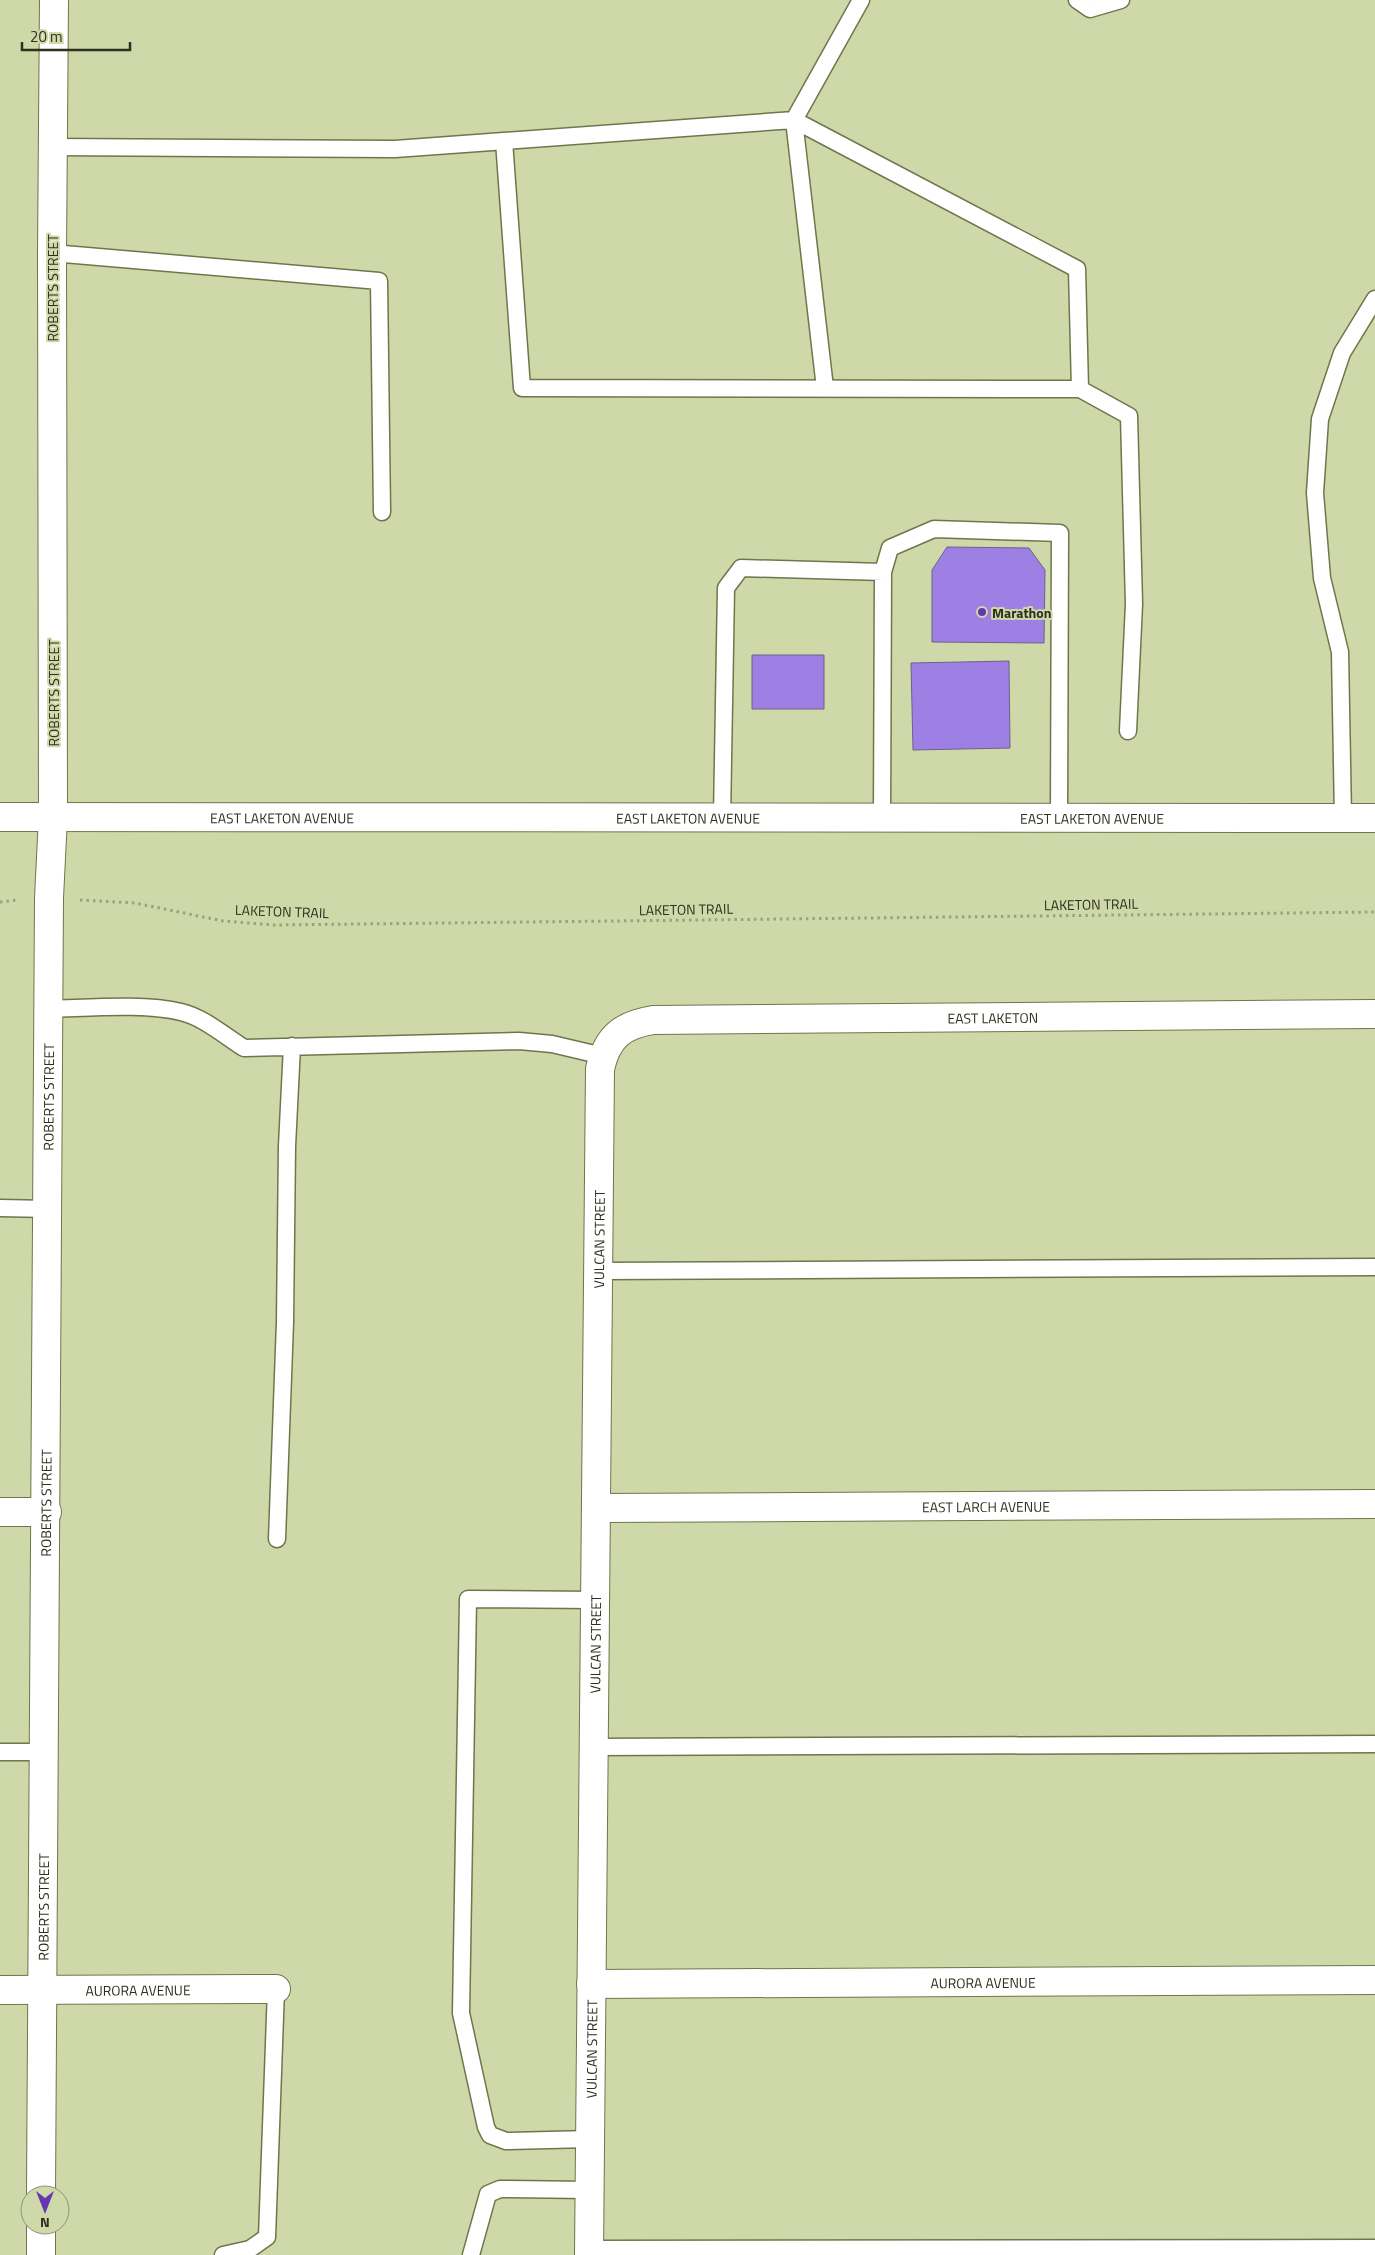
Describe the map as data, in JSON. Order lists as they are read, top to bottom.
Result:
{
  "streets": {
    "street": [
      "ROBERTS STREET",
      "EAST LAKETON AVENUE",
      "EAST LAKETON",
      "VULCAN STREET",
      "EAST LARCH AVENUE",
      "AURORA AVENUE"
    ],
    "path": ["LAKETON TRAIL"]
  },
  "crossings": [
    ["ROBERTS STREET", "EAST LAKETON AVENUE"],
    ["ROBERTS STREET", "LAKETON TRAIL"],
    ["ROBERTS STREET", "AURORA AVENUE"],
    ["EAST LAKETON", "VULCAN STREET"],
    ["VULCAN STREET", "EAST LARCH AVENUE"],
    ["VULCAN STREET", "AURORA AVENUE"]
  ],
  "places": ["Marathon"],
  "scale_bar": "20 m",
  "north": "bottom"
}
